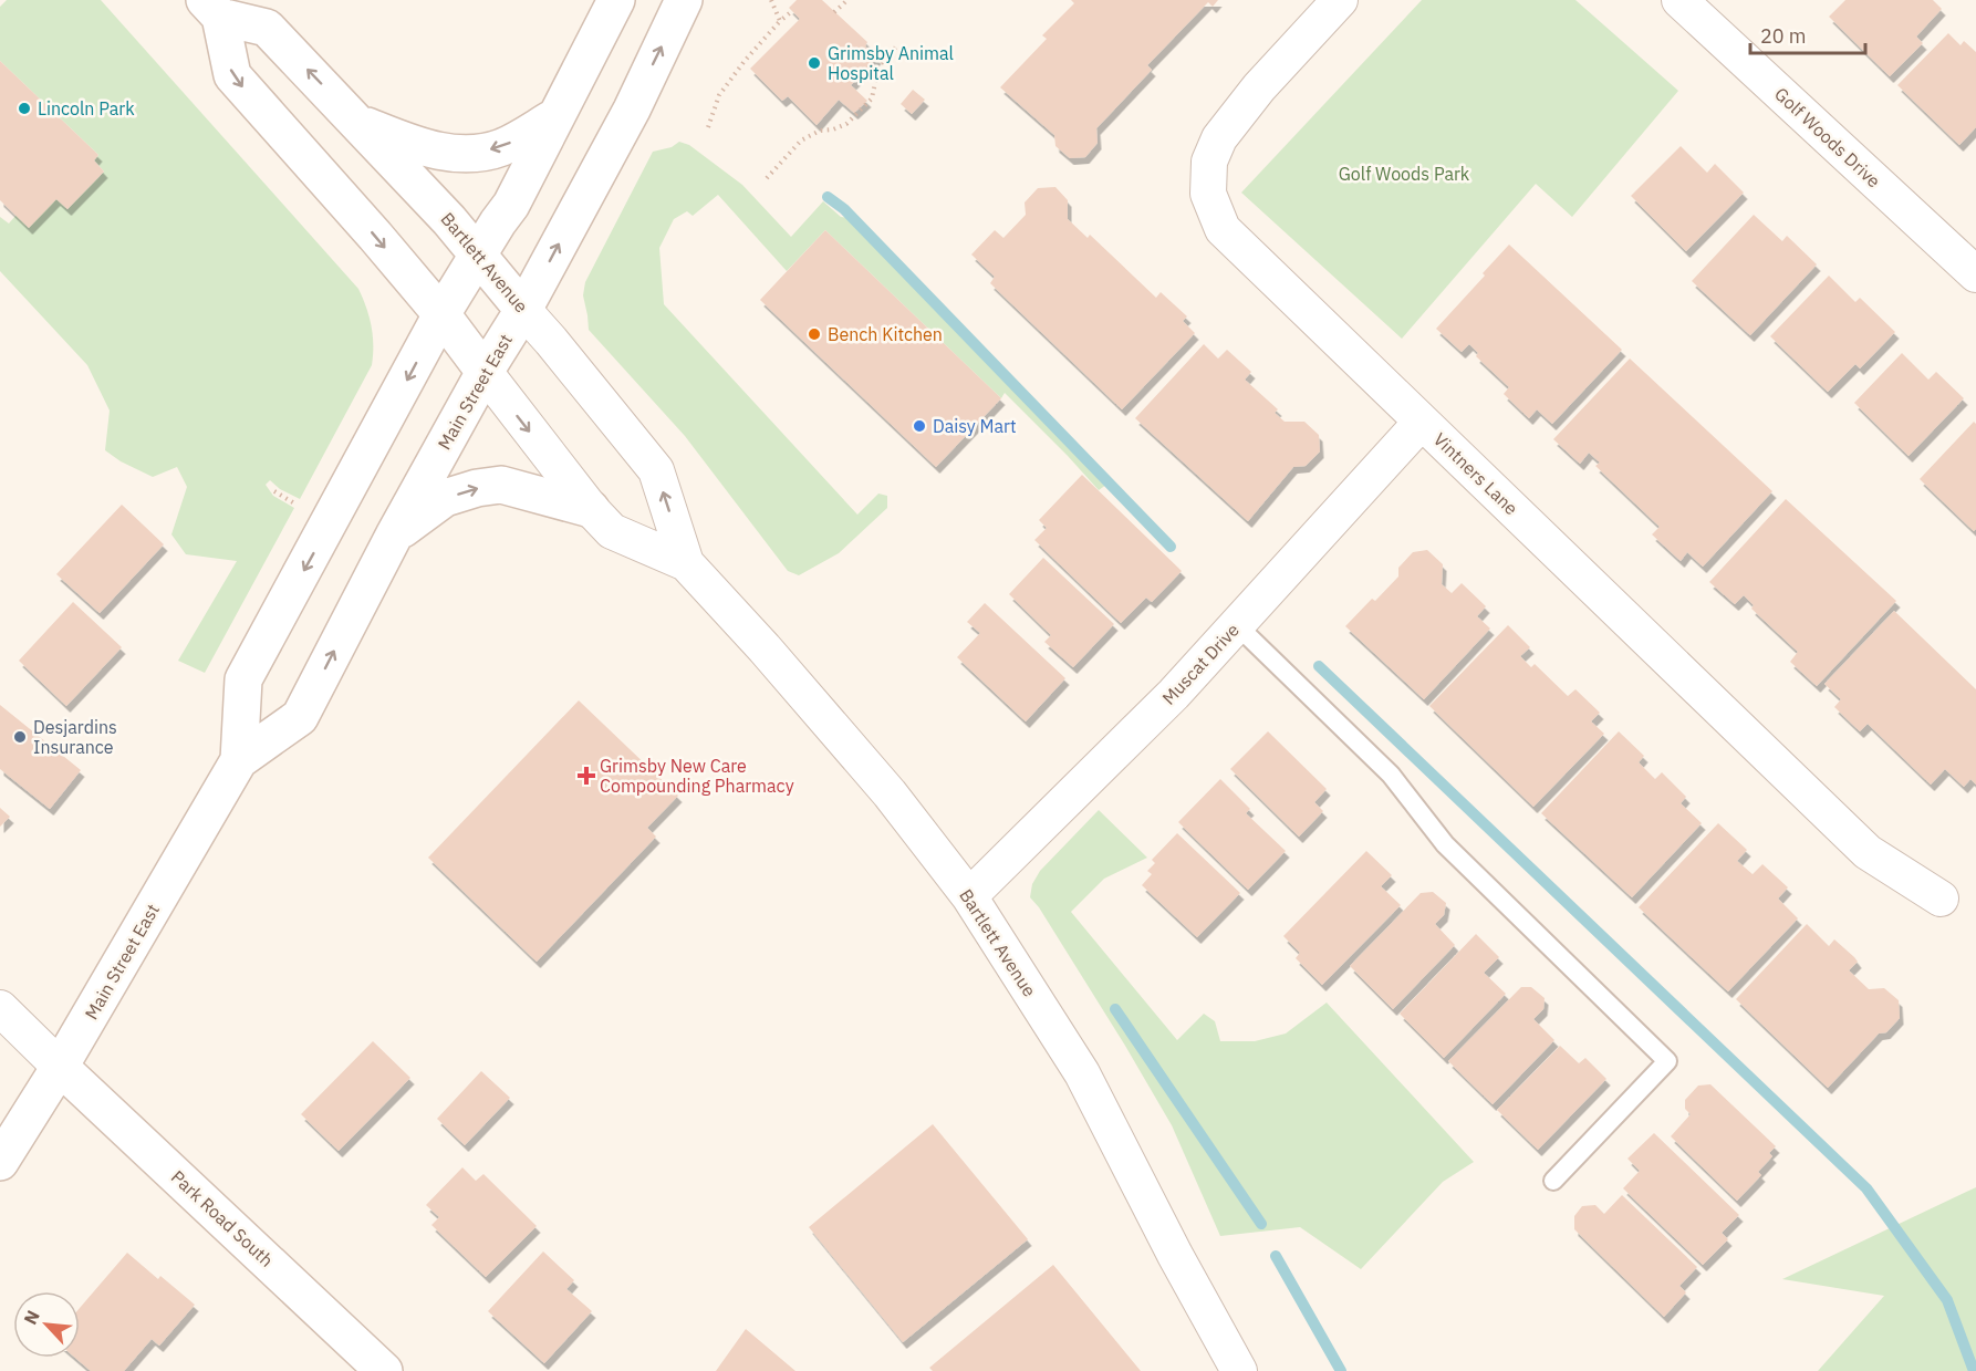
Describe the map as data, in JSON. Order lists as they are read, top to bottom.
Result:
{
  "streets": {
    "main road": ["Bartlett Avenue", "Main Street East", "Park Road South"],
    "street": ["Golf Woods Drive", "Vintners Lane", "Muscat Drive"]
  },
  "crossings": [
    ["Bartlett Avenue", "Main Street East"],
    ["Bartlett Avenue", "Muscat Drive"],
    ["Main Street East", "Park Road South"],
    ["Vintners Lane", "Muscat Drive"]
  ],
  "parks": ["Golf Woods Park"],
  "places": {
    "other": [
      "Grimsby Animal Hospital",
      "Lincoln Park",
      "Bench Kitchen",
      "Daisy Mart",
      "Desjardins Insurance"
    ],
    "health": ["Grimsby New Care Compounding Pharmacy"]
  },
  "scale_bar": "20 m",
  "north": "top left"
}
